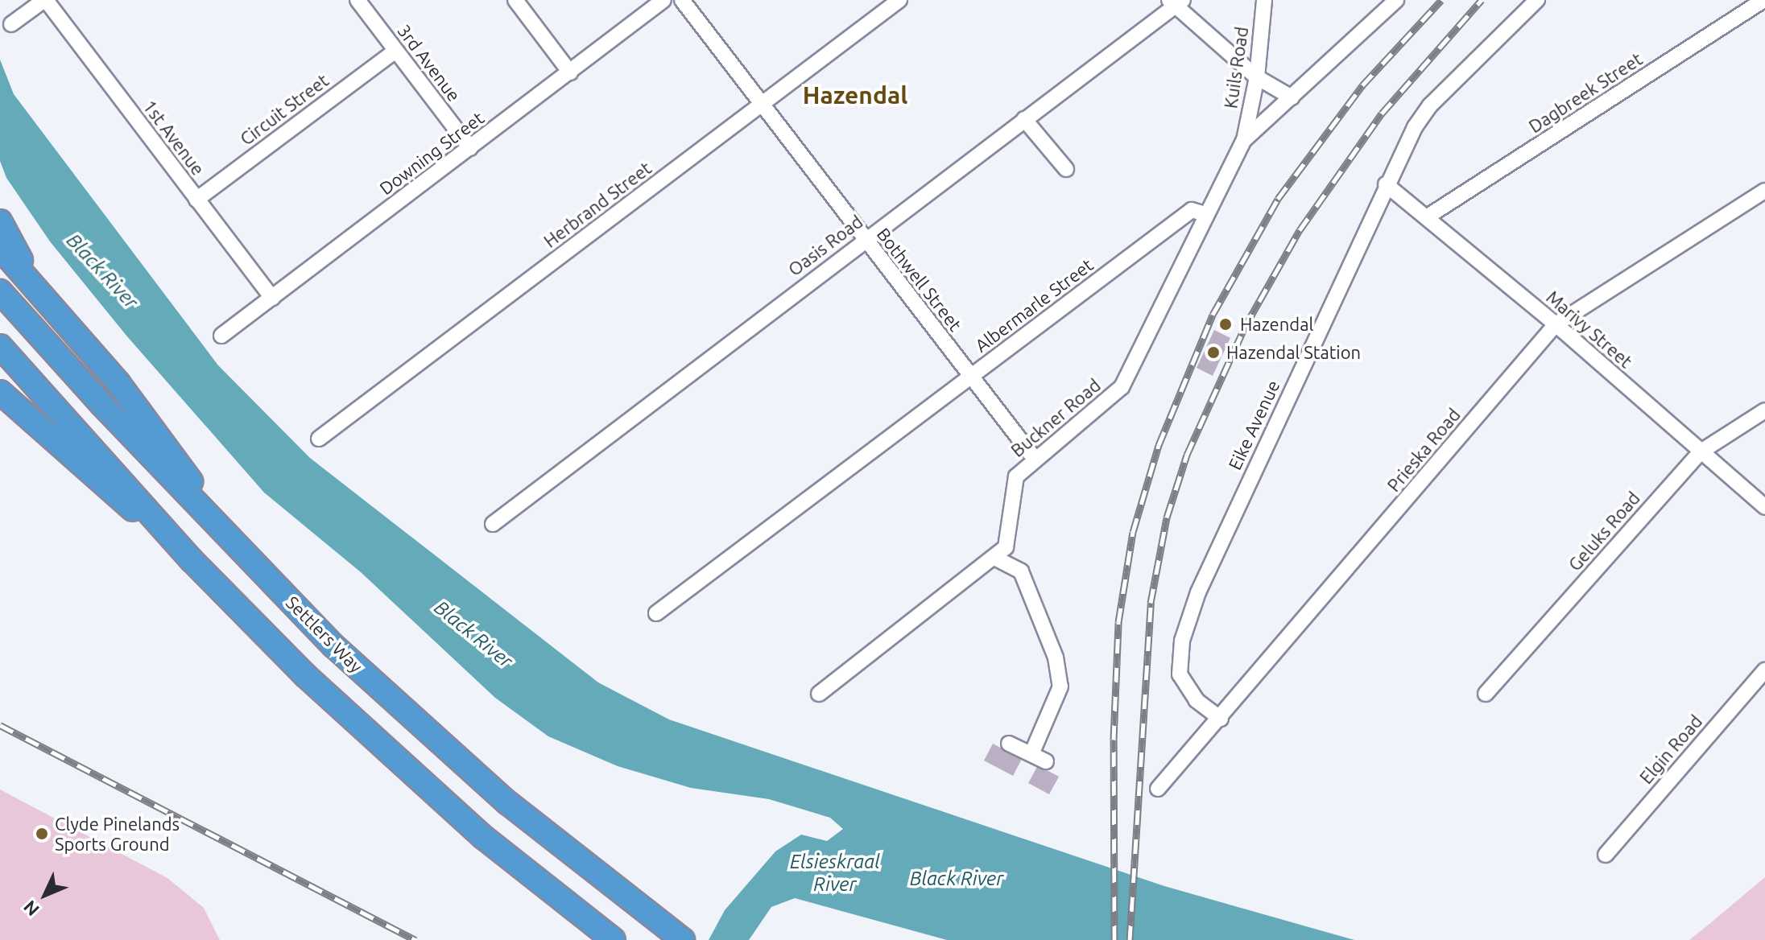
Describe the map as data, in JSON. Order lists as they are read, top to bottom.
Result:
{
  "streets": {
    "highway": ["Settlers Way"],
    "street": [
      "3rd Avenue",
      "Kuils Road",
      "Dagbreek Street",
      "Circuit Street",
      "1st Avenue",
      "Downing Street",
      "Herbrand Street",
      "Oasis Road",
      "Bothwell Street",
      "Albermarle Street",
      "Marivy Street",
      "Buckner Road",
      "Eike Avenue",
      "Prieska Road",
      "Geluks Road",
      "Elgin Road"
    ]
  },
  "crossings": [
    ["3rd Avenue", "Circuit Street"],
    ["3rd Avenue", "Downing Street"],
    ["Dagbreek Street", "Marivy Street"],
    ["Circuit Street", "1st Avenue"],
    ["1st Avenue", "Downing Street"],
    ["Herbrand Street", "Bothwell Street"],
    ["Oasis Road", "Bothwell Street"],
    ["Bothwell Street", "Albermarle Street"],
    ["Bothwell Street", "Buckner Road"],
    ["Albermarle Street", "Buckner Road"],
    ["Marivy Street", "Eike Avenue"],
    ["Marivy Street", "Prieska Road"],
    ["Marivy Street", "Geluks Road"],
    ["Eike Avenue", "Prieska Road"]
  ],
  "districts": ["Hazendal"],
  "water": ["Black River", "Elsieskraal River"],
  "places": ["Hazendal", "Hazendal Station", "Clyde Pinelands Sports Ground"],
  "north": "bottom left"
}
